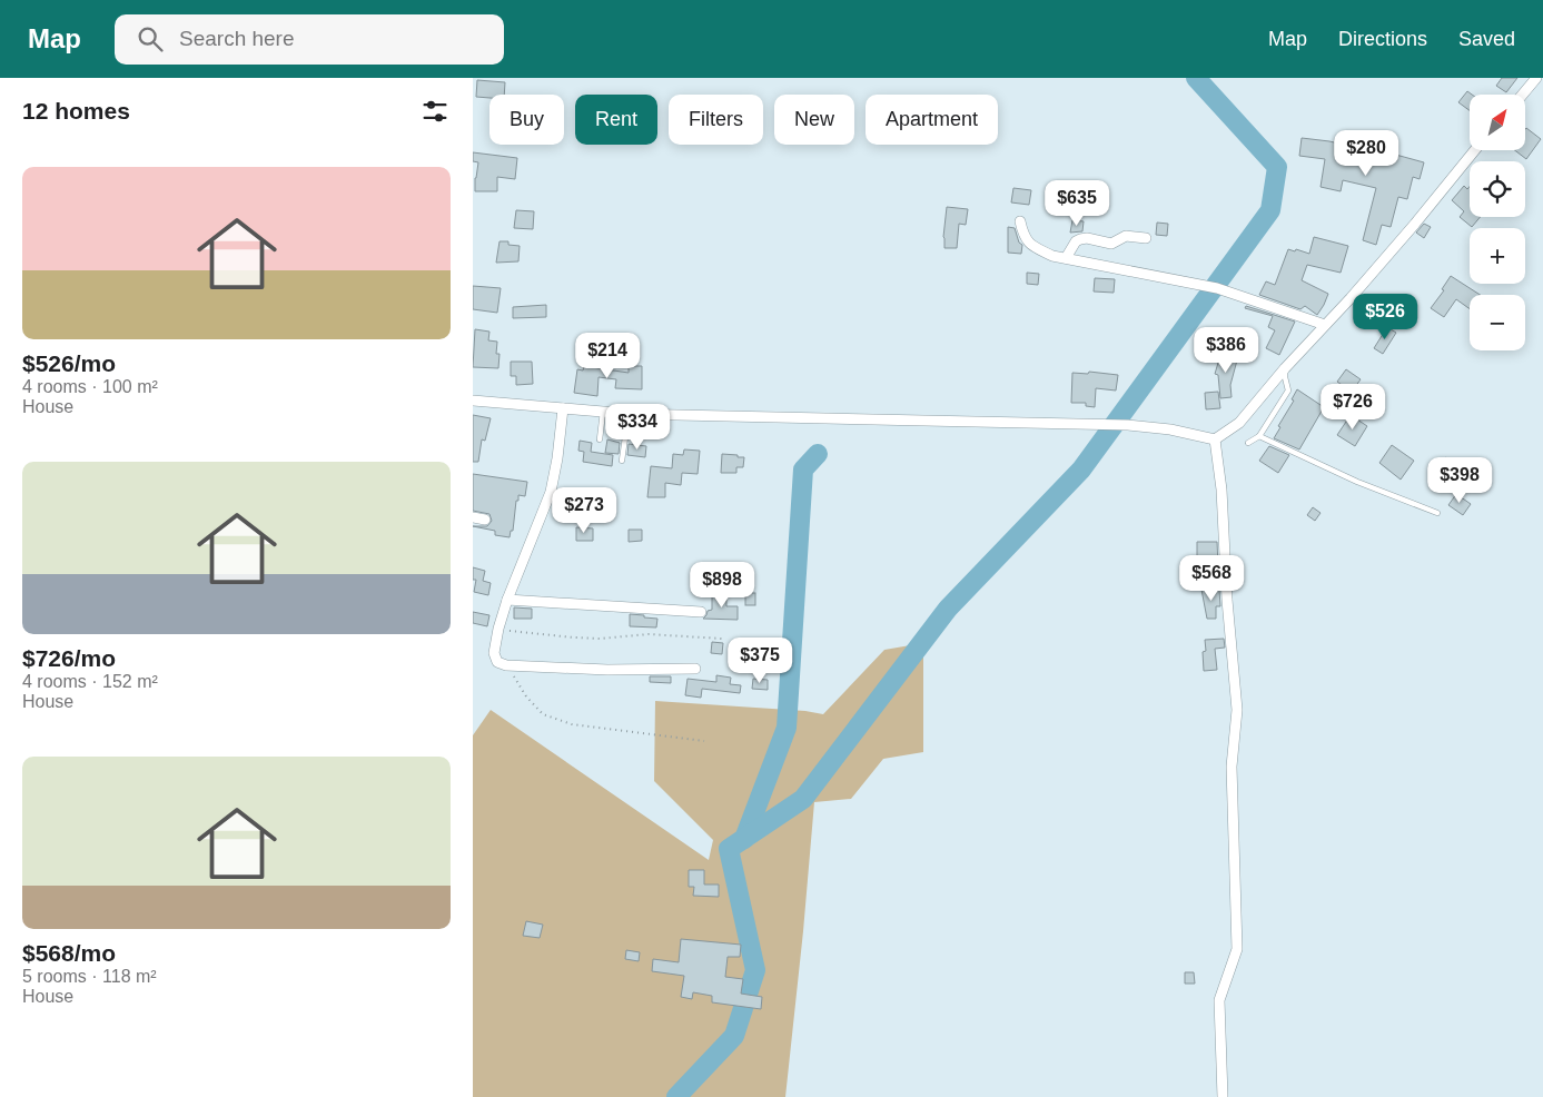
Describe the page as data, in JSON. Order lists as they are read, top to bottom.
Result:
{
  "north": "top right",
  "page": {
    "header": "Map",
    "search": "Search here",
    "nav": ["Map", "Directions", "Saved"],
    "heading": "12 homes",
    "map_buttons": ["+", "−"],
    "chip": [
      "Buy",
      "Rent",
      "Filters",
      "New",
      "Apartment"
    ],
    "price": [
      "$280",
      "$635",
      "$526",
      "$386",
      "$214",
      "$726",
      "$334",
      "$398",
      "$273",
      "$568",
      "$898",
      "$375"
    ],
    "list": [
      {
        "name": "$526/mo",
        "note": "4 rooms · 100 m² · House"
      },
      {
        "name": "$726/mo",
        "note": "4 rooms · 152 m² · House"
      },
      {
        "name": "$568/mo",
        "note": "5 rooms · 118 m² · House"
      }
    ]
  }
}
